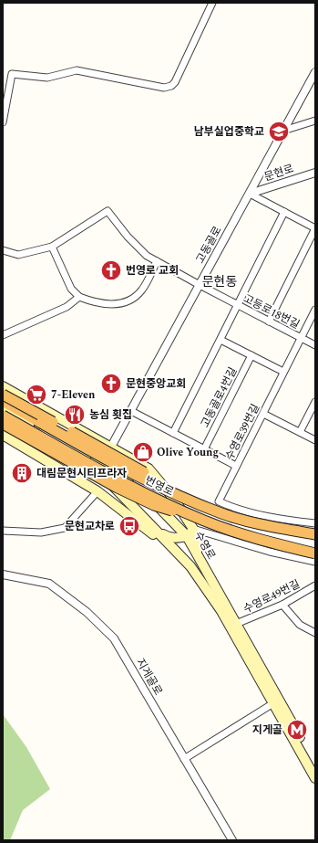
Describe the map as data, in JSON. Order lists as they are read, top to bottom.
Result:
{
  "streets": {
    "highway": ["번영로"],
    "main road": ["수영로"],
    "street": [
      "문현로",
      "고동골로",
      "고등로18번길",
      "고동골로4번길",
      "수영로39번길",
      "수영로49번길",
      "지게골로"
    ]
  },
  "crossings": [
    ["문현로", "고동골로"],
    ["고동골로", "고등로18번길"],
    ["고등로18번길", "수영로39번길"],
    ["번영로", "수영로"],
    ["수영로", "수영로49번길"]
  ],
  "districts": ["문현동"],
  "places": {
    "school or university": ["남부실업중학교"],
    "church": ["번영로 교회", "문현중앙교회"],
    "supermarket": ["7-Eleven"],
    "restaurant": ["농심 횟집"],
    "shop": ["Olive Young"],
    "building": ["대림문현시티프라자"],
    "bus stop": ["문현교차로"],
    "metro station": ["지게골"]
  }
}
